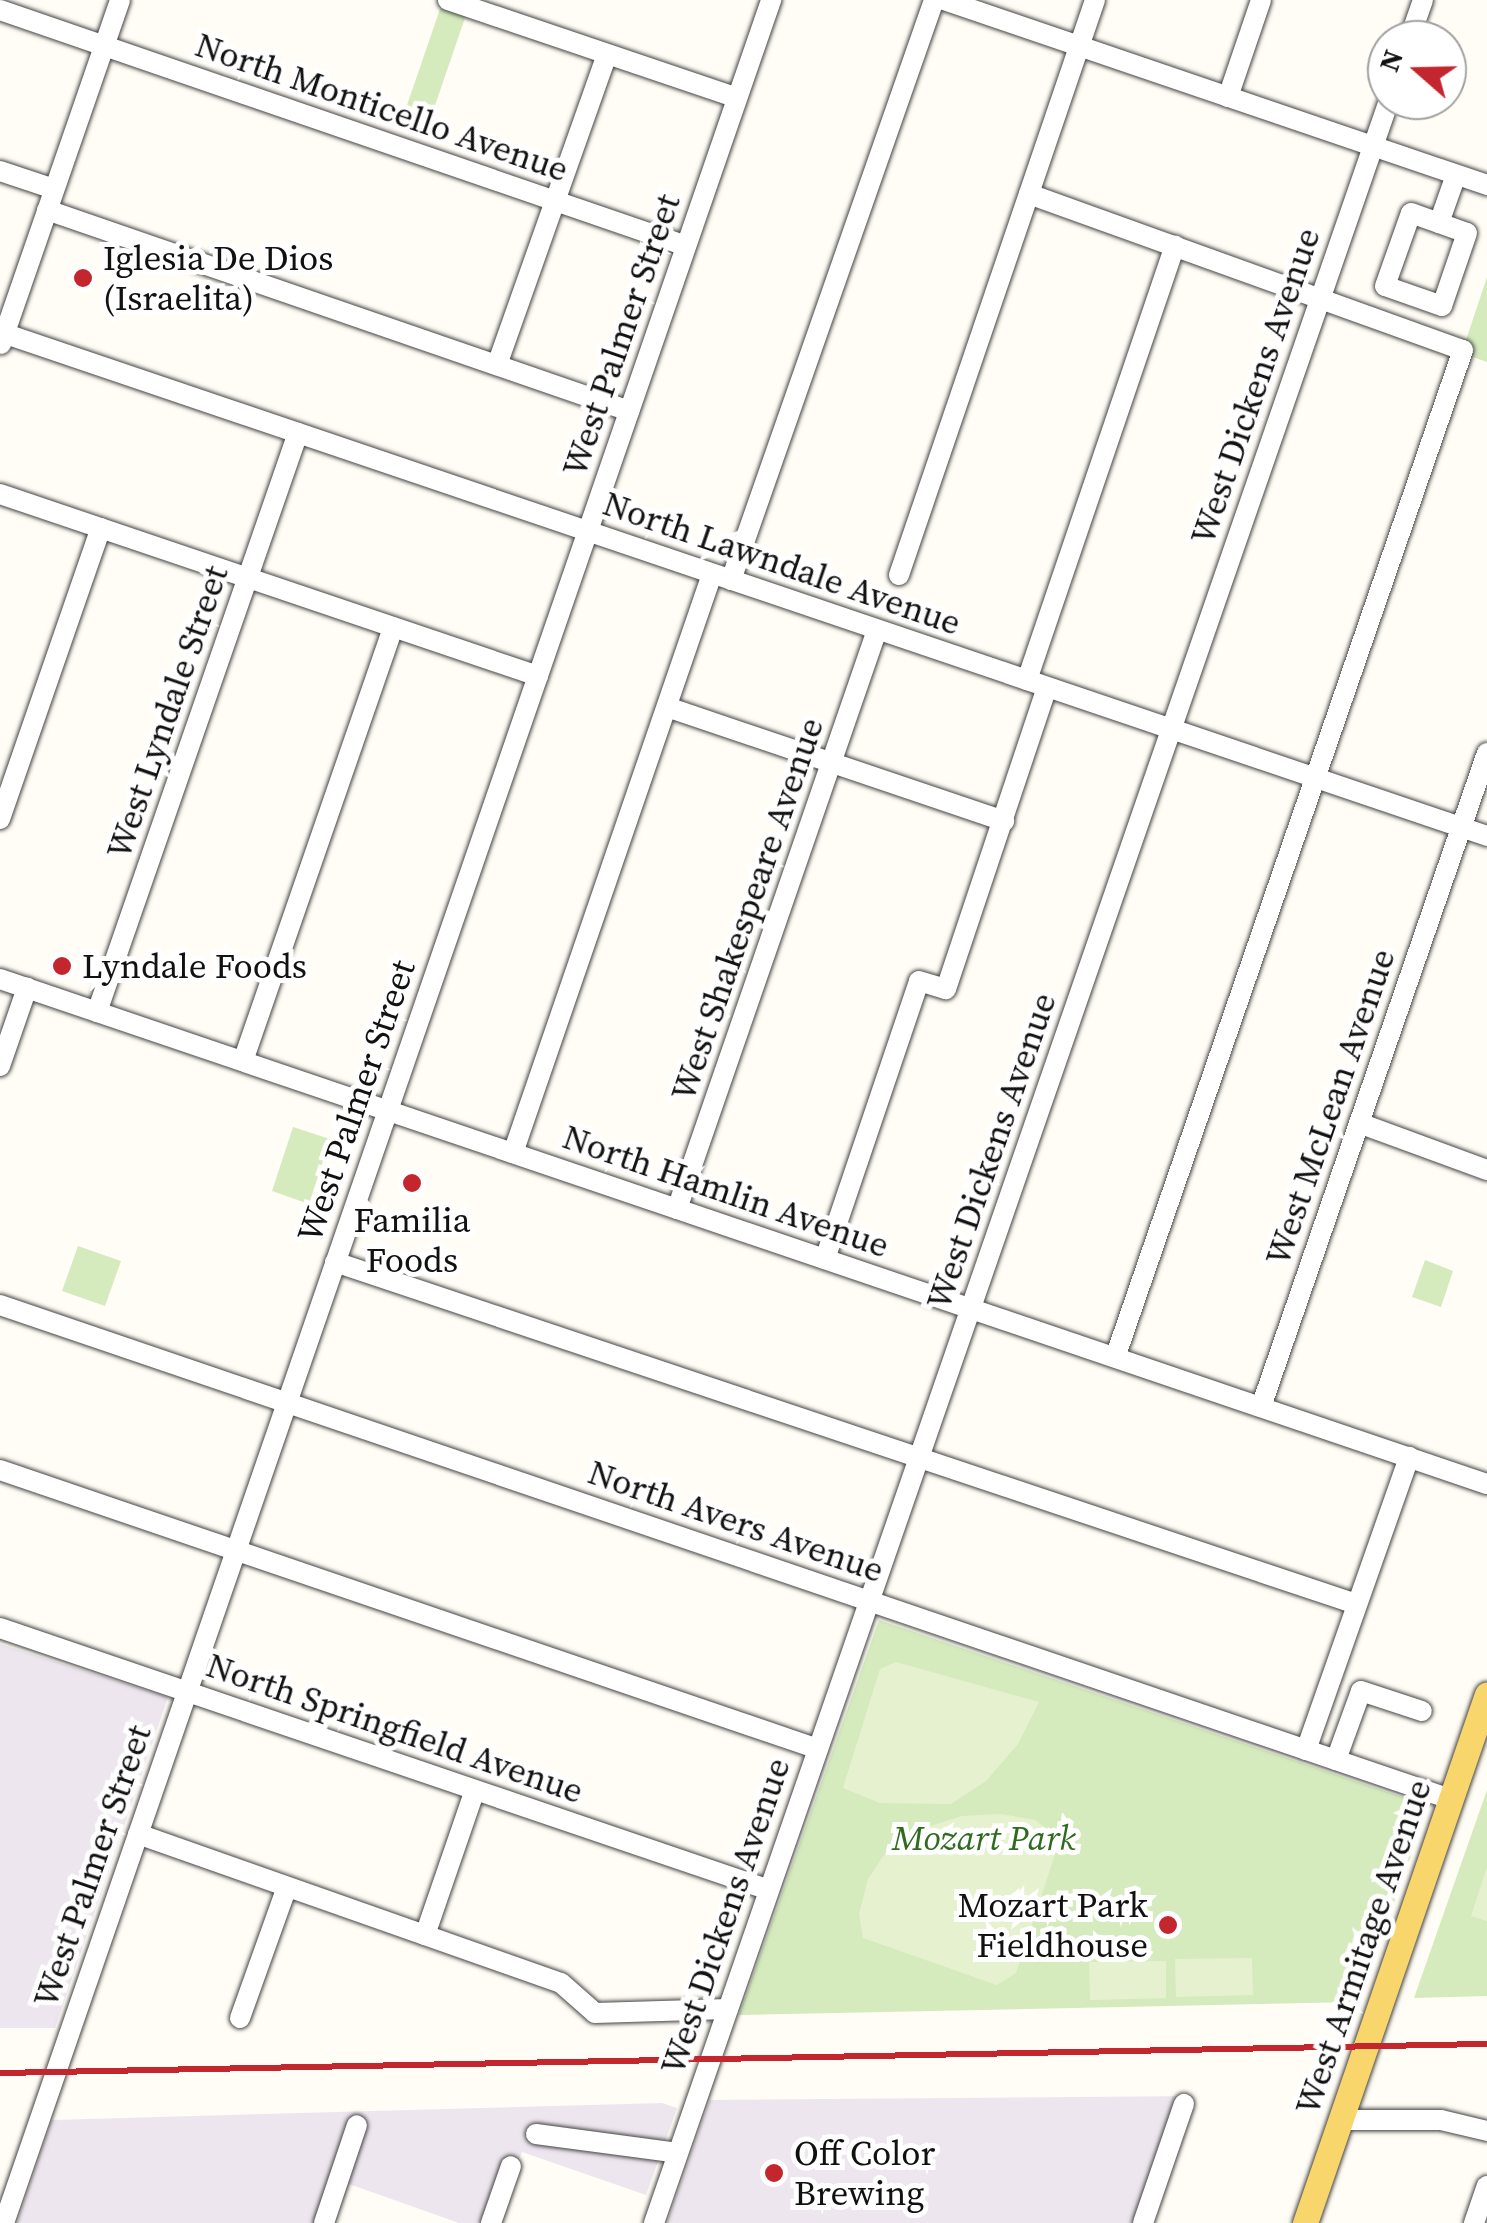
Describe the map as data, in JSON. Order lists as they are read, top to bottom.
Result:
{
  "streets": {
    "main road": ["West Armitage Avenue"],
    "street": [
      "North Monticello Avenue",
      "West Palmer Street",
      "West Dickens Avenue",
      "North Lawndale Avenue",
      "West Lyndale Street",
      "West Shakespeare Avenue",
      "West McLean Avenue",
      "North Hamlin Avenue",
      "North Avers Avenue",
      "North Springfield Avenue"
    ]
  },
  "crossings": [
    ["North Monticello Avenue", "West Palmer Street"],
    ["West Palmer Street", "North Lawndale Avenue"],
    ["West Palmer Street", "North Hamlin Avenue"],
    ["West Palmer Street", "North Avers Avenue"],
    ["West Palmer Street", "North Springfield Avenue"],
    ["West Dickens Avenue", "North Lawndale Avenue"],
    ["West Dickens Avenue", "North Hamlin Avenue"],
    ["West Dickens Avenue", "North Avers Avenue"],
    ["West Dickens Avenue", "North Springfield Avenue"],
    ["North Lawndale Avenue", "West Lyndale Street"],
    ["North Lawndale Avenue", "West Shakespeare Avenue"],
    ["North Lawndale Avenue", "West McLean Avenue"],
    ["West Lyndale Street", "North Hamlin Avenue"],
    ["West Shakespeare Avenue", "North Hamlin Avenue"],
    ["West McLean Avenue", "North Hamlin Avenue"],
    ["North Avers Avenue", "West Armitage Avenue"]
  ],
  "parks": ["Mozart Park"],
  "places": [
    "Iglesia De Dios (Israelita)",
    "Lyndale Foods",
    "Familia Foods",
    "Mozart Park Fieldhouse",
    "Off Color Brewing"
  ],
  "north": "left"
}
